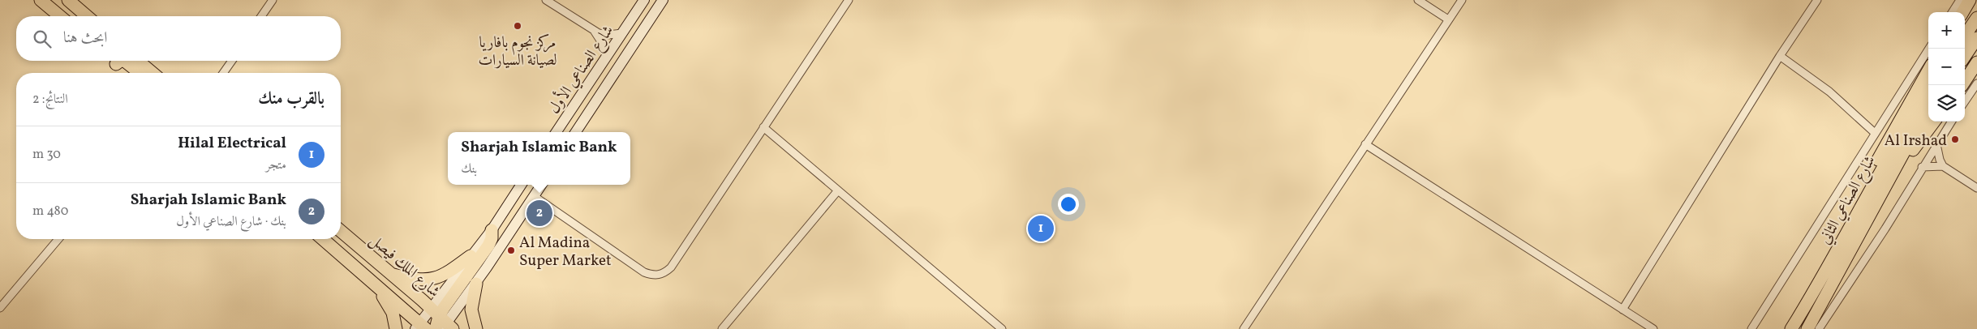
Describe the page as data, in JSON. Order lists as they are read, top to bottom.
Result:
{
  "streets": {
    "main road": ["شارع الصناعي الأول", "شارع الصناعي الثاني", "شارع الملك فيصل"]
  },
  "places": ["مركز نجوم بافاريا لصيانة السيارات", "Al Irshad", "Al Madina Super Market"],
  "page": {
    "map_buttons": ["+", "−"],
    "search": "ابحث هنا",
    "heading": ["بالقرب منك", "النتائج: 2"],
    "list": [
      {
        "mark": "1",
        "name": "Hilal Electrical",
        "note": "متجر",
        "value": "30 m"
      },
      {
        "mark": "2",
        "name": "Sharjah Islamic Bank",
        "note": "بنك · شارع الصناعي الأول",
        "value": "480 m"
      }
    ],
    "popup": ["Sharjah Islamic Bank", "بنك"],
    "pins": ["2", "1"]
  }
}
